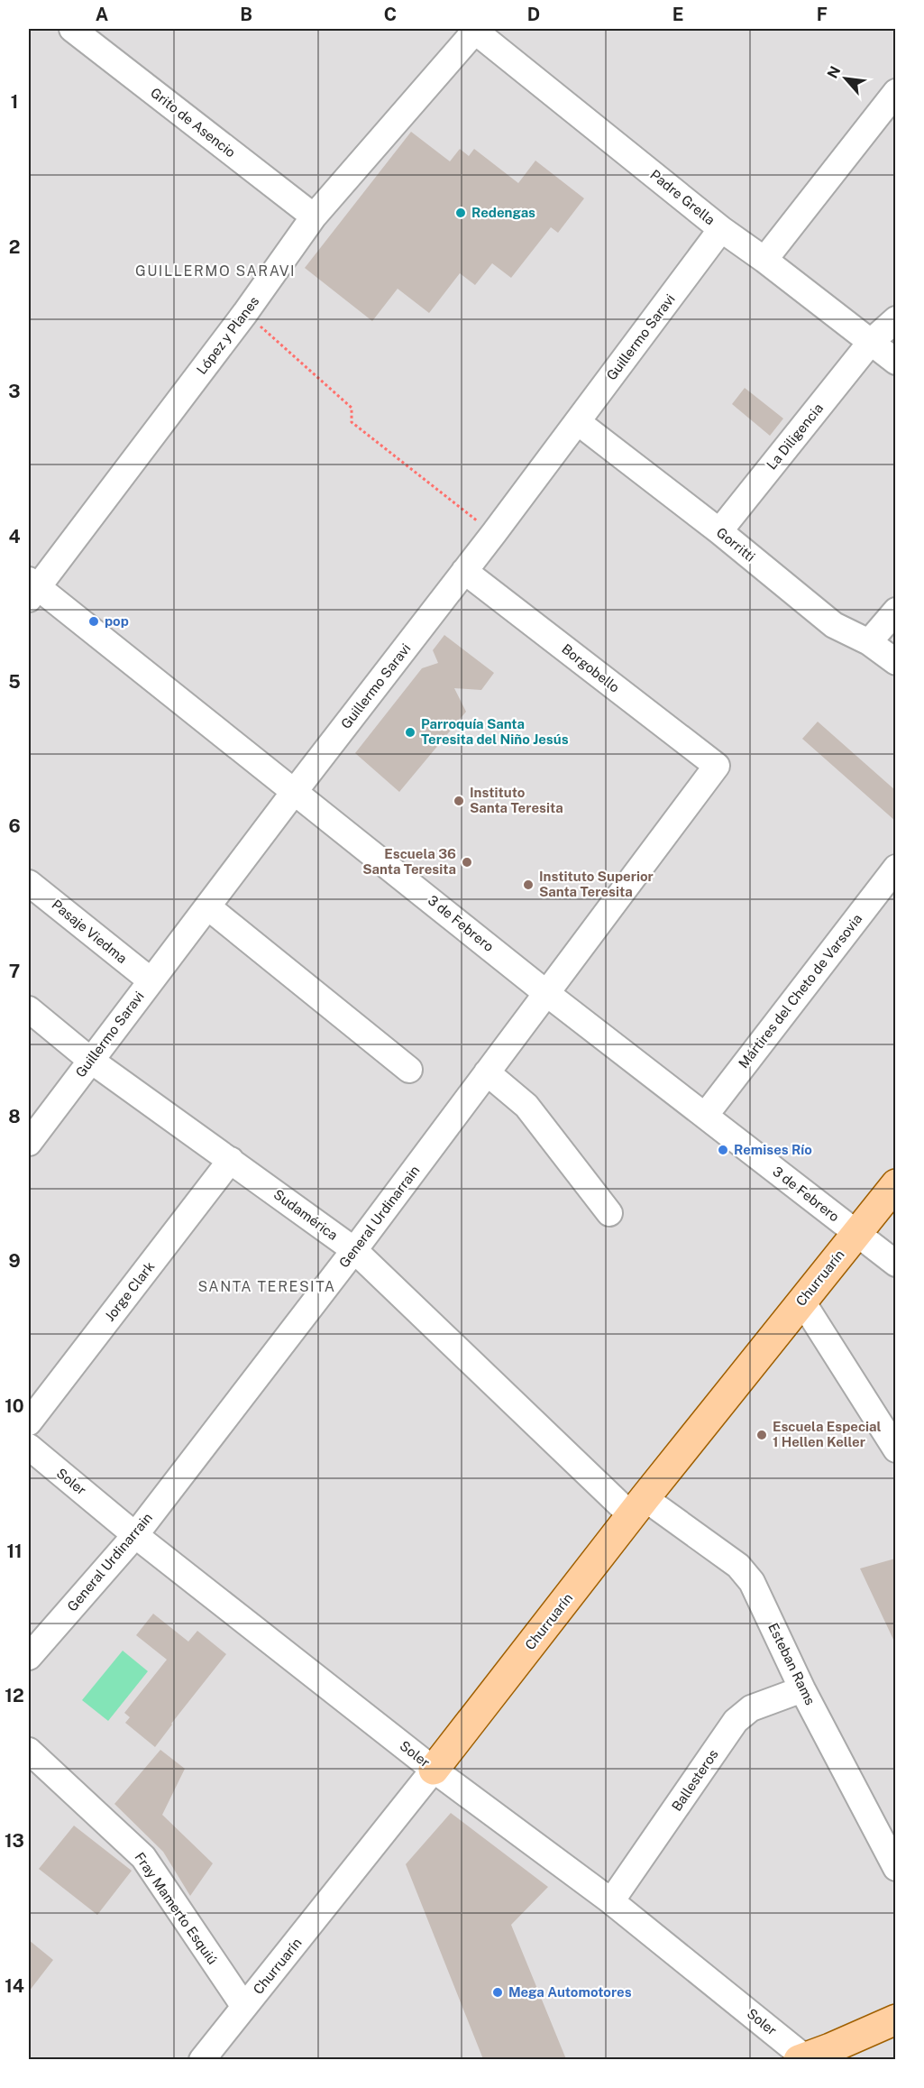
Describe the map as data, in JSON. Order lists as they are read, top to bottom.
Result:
{
  "streets": {
    "main road": ["Churruarín"],
    "street": [
      "Grito de Asencio",
      "Padre Grella",
      "López y Planes",
      "Guillermo Saravi",
      "La Diligencia",
      "Gorritti",
      "Borgobello",
      "3 de Febrero",
      "Pasaje Viedma",
      "Mártires del Cheto de Varsovia",
      "Sudamérica",
      "General Urdinarrain",
      "Jorge Clark",
      "Soler",
      "Esteban Rams",
      "Ballesteros",
      "Fray Mamerto Esquiú"
    ]
  },
  "crossings": [
    ["Grito de Asencio", "López y Planes"],
    ["Padre Grella", "López y Planes"],
    ["Padre Grella", "Guillermo Saravi"],
    ["Padre Grella", "La Diligencia"],
    ["López y Planes", "3 de Febrero"],
    ["Guillermo Saravi", "Gorritti"],
    ["Guillermo Saravi", "Borgobello"],
    ["Guillermo Saravi", "3 de Febrero"],
    ["Guillermo Saravi", "Pasaje Viedma"],
    ["Guillermo Saravi", "Sudamérica"],
    ["La Diligencia", "Gorritti"],
    ["Borgobello", "General Urdinarrain"],
    ["3 de Febrero", "Mártires del Cheto de Varsovia"],
    ["3 de Febrero", "General Urdinarrain"],
    ["3 de Febrero", "Churruarín"],
    ["Sudamérica", "General Urdinarrain"],
    ["Sudamérica", "Churruarín"],
    ["Sudamérica", "Jorge Clark"],
    ["Sudamérica", "Esteban Rams"],
    ["General Urdinarrain", "Soler"],
    ["Churruarín", "Soler"],
    ["Churruarín", "Esteban Rams"],
    ["Churruarín", "Fray Mamerto Esquiú"],
    ["Soler", "Ballesteros"],
    ["Esteban Rams", "Ballesteros"]
  ],
  "districts": ["GUILLERMO SARAVI", "SANTA TERESITA"],
  "places": [
    "Redengas",
    "pop",
    "Parroquía Santa Teresita del Niño Jesús",
    "Instituto Santa Teresita",
    "Escuela 36 Santa Teresita",
    "Instituto Superior Santa Teresita",
    "Remises Río",
    "Escuela Especial 1 Hellen Keller",
    "Mega Automotores"
  ],
  "north": "top left",
  "grid": {
    "columns": [
      "A",
      "B",
      "C",
      "D",
      "E",
      "F"
    ],
    "rows": [
      "1",
      "2",
      "3",
      "4",
      "5",
      "6",
      "7",
      "8",
      "9",
      "10",
      "11",
      "12",
      "13",
      "14"
    ]
  }
}
